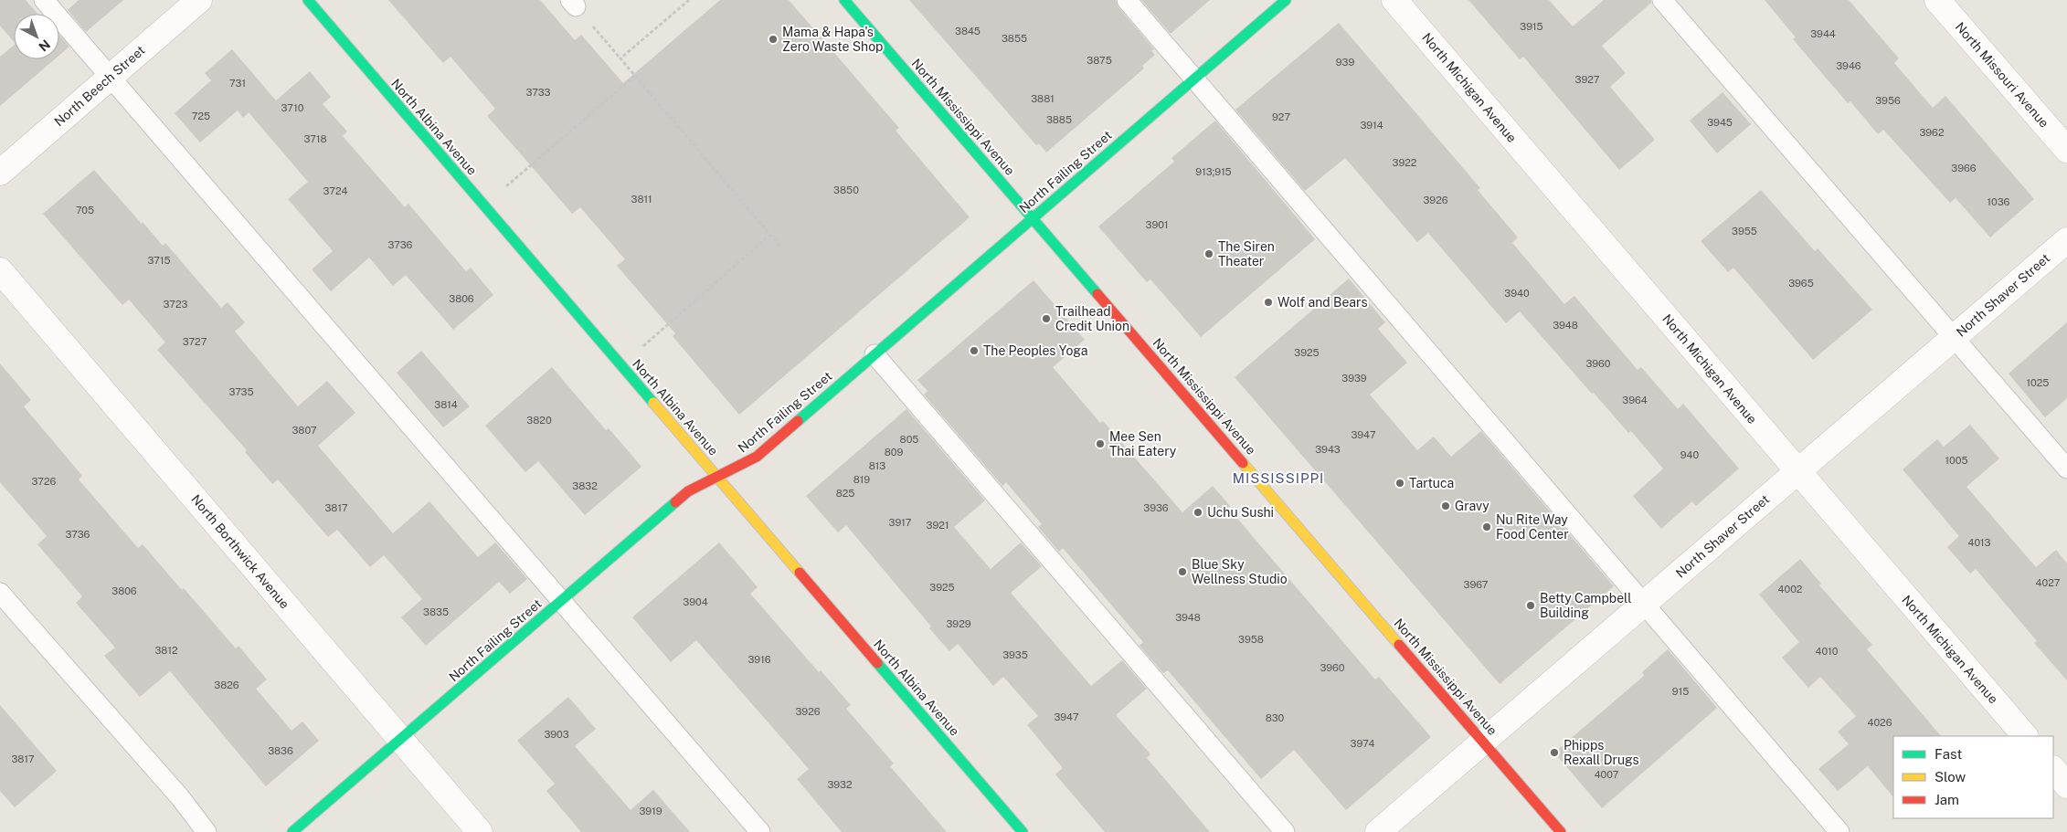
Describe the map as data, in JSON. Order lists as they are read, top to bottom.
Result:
{
  "streets": {
    "street": [
      "North Missouri Avenue",
      "North Beech Street",
      "North Michigan Avenue",
      "North Mississippi Avenue",
      "North Albina Avenue",
      "North Failing Street",
      "North Shaver Street",
      "North Borthwick Avenue"
    ]
  },
  "crossings": [
    ["North Michigan Avenue", "North Shaver Street"],
    ["North Mississippi Avenue", "North Failing Street"],
    ["North Mississippi Avenue", "North Shaver Street"],
    ["North Albina Avenue", "North Failing Street"],
    ["North Failing Street", "North Borthwick Avenue"]
  ],
  "districts": ["MISSISSIPPI"],
  "places": [
    "Mama & Hapa's Zero Waste Shop",
    "The Siren Theater",
    "Wolf and Bears",
    "Trailhead Credit Union",
    "The Peoples Yoga",
    "Mee Sen Thai Eatery",
    "Tartuca",
    "Gravy",
    "Uchu Sushi",
    "Nu Rite Way Food Center",
    "Blue Sky Wellness Studio",
    "Betty Campbell Building",
    "Phipps Rexall Drugs"
  ],
  "house_numbers": [
    "3915",
    "3845",
    "3944",
    "3855",
    "3875",
    "939",
    "3946",
    "3927",
    "731",
    "3733",
    "3881",
    "3956",
    "3710",
    "725",
    "927",
    "3885",
    "3945",
    "3914",
    "3962",
    "3718",
    "3922",
    "3966",
    "913;915",
    "3850",
    "3724",
    "3811",
    "3926",
    "1036",
    "705",
    "3901",
    "3955",
    "3736",
    "3715",
    "3965",
    "3940",
    "3806",
    "3723",
    "3948",
    "3727",
    "3925",
    "3960",
    "3939",
    "1025",
    "3735",
    "3964",
    "3814",
    "3820",
    "3807",
    "3947",
    "805",
    "3943",
    "809",
    "940",
    "1005",
    "813",
    "819",
    "3726",
    "3832",
    "825",
    "3817",
    "3936",
    "3917",
    "3921",
    "3736",
    "4013",
    "4027",
    "3967",
    "3925",
    "4002",
    "3806",
    "3904",
    "3835",
    "3948",
    "3929",
    "3958",
    "3812",
    "4010",
    "3935",
    "3916",
    "3960",
    "3826",
    "915",
    "3926",
    "3947",
    "830",
    "4026",
    "3903",
    "3974",
    "3836",
    "3817",
    "4007",
    "3932",
    "3919"
  ],
  "legend": ["Fast", "Slow", "Jam"],
  "north": "bottom right"
}
